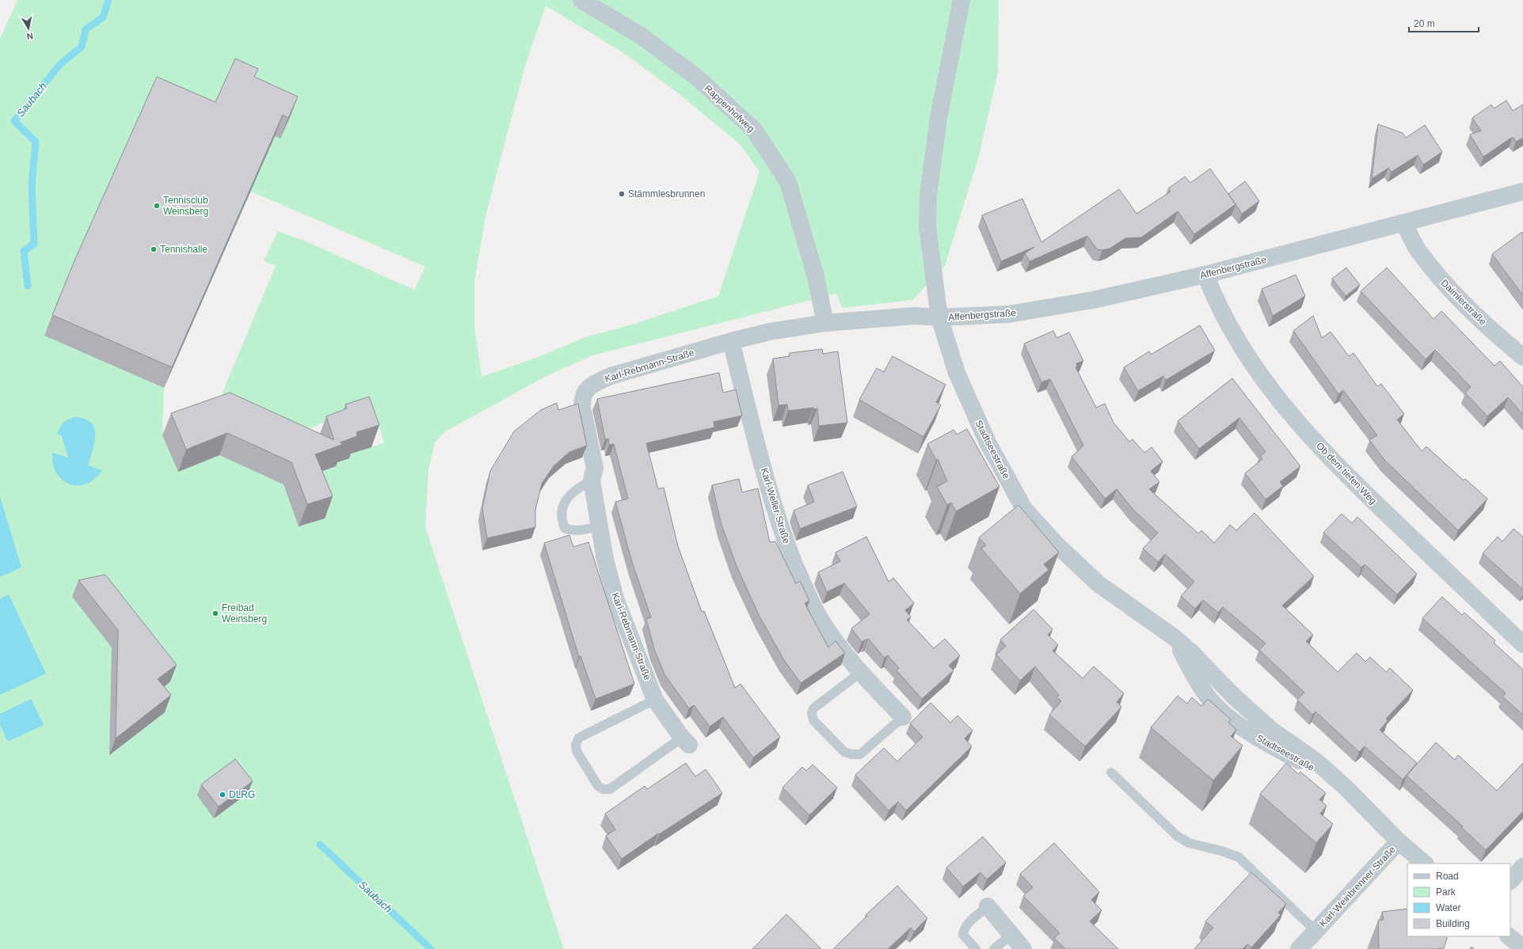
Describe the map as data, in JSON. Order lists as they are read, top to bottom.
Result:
{
  "streets": {
    "street": [
      "Rappenhofweg",
      "Affenbergstraße",
      "Daimlerstraße",
      "Karl-Rebmann-Straße",
      "Stadtseestraße",
      "Ob dem tiefen Weg",
      "Karl-Weller-Straße",
      "Karl-Weinbrenner-Straße"
    ]
  },
  "crossings": [
    ["Rappenhofweg", "Karl-Rebmann-Straße"],
    ["Affenbergstraße", "Daimlerstraße"],
    ["Affenbergstraße", "Karl-Rebmann-Straße"],
    ["Affenbergstraße", "Stadtseestraße"],
    ["Affenbergstraße", "Ob dem tiefen Weg"],
    ["Karl-Rebmann-Straße", "Stadtseestraße"],
    ["Karl-Rebmann-Straße", "Karl-Weller-Straße"],
    ["Stadtseestraße", "Karl-Weinbrenner-Straße"]
  ],
  "water": ["Saubach"],
  "places": [
    "Stämmlesbrunnen",
    "Tennisclub Weinsberg",
    "Tennishalle",
    "Freibad Weinsberg",
    "DLRG"
  ],
  "legend": [
    "Road",
    "Park",
    "Water",
    "Building"
  ],
  "scale_bar": "20 m",
  "north": "bottom"
}
